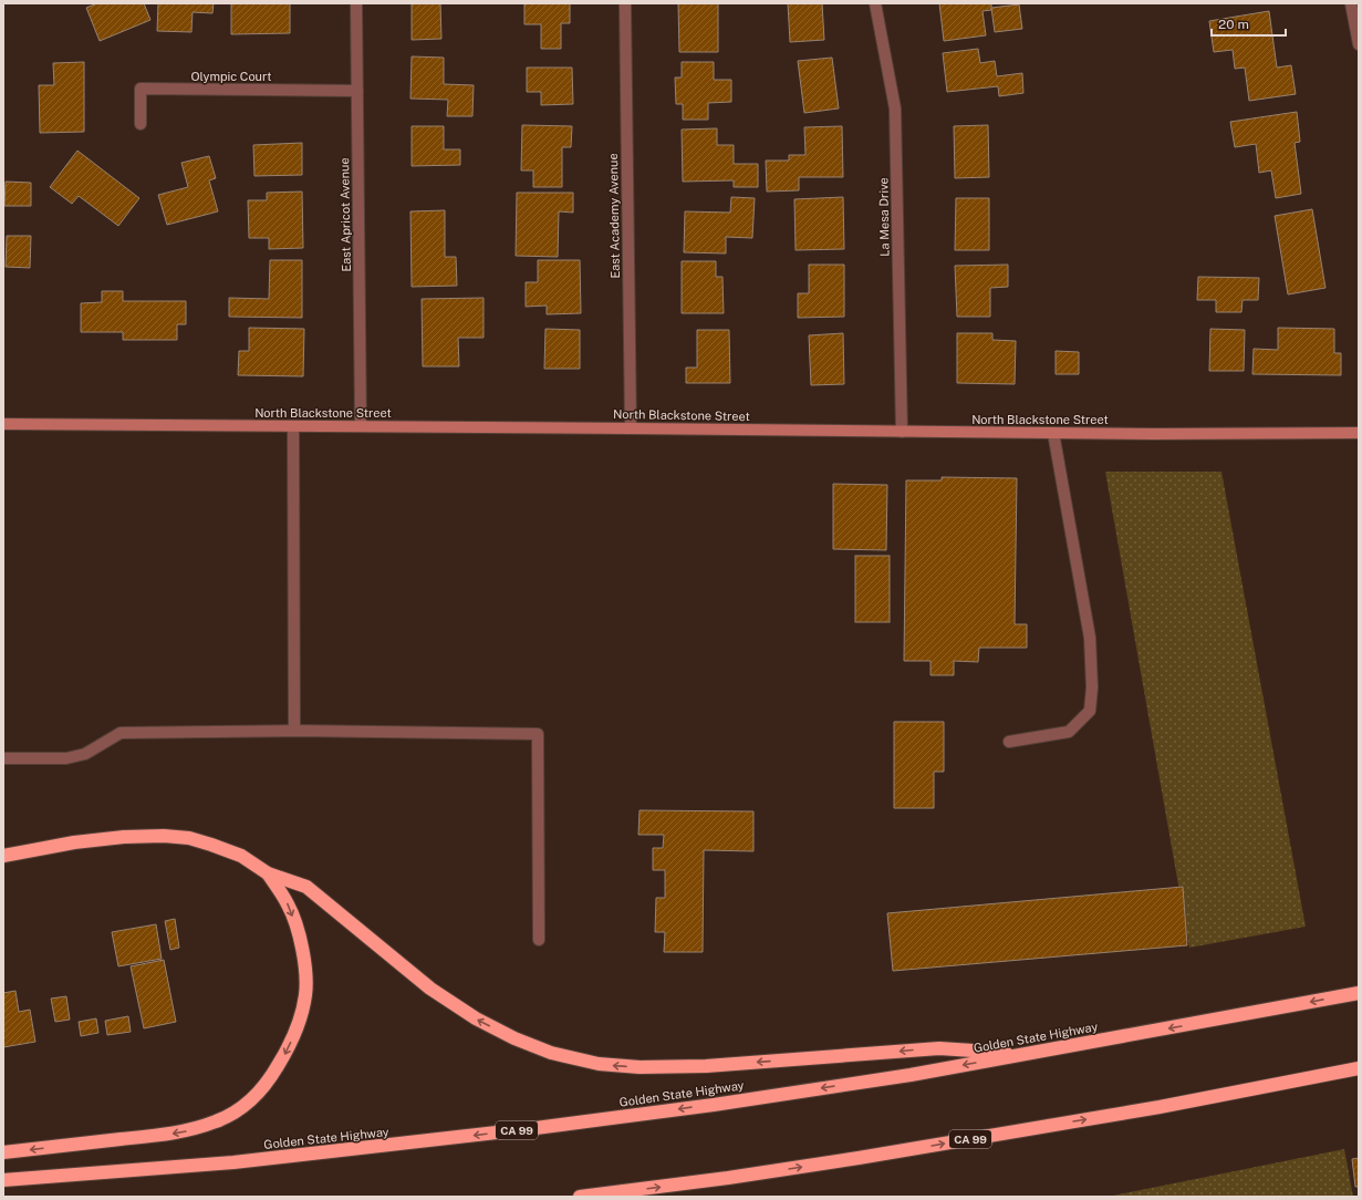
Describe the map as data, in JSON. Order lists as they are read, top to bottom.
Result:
{
  "streets": {
    "highway": ["Golden State Highway", "CA 99"],
    "main road": ["North Blackstone Street"],
    "street": [
      "Olympic Court",
      "East Apricot Avenue",
      "East Academy Avenue",
      "La Mesa Drive"
    ]
  },
  "crossings": [
    ["Olympic Court", "East Apricot Avenue"],
    ["East Apricot Avenue", "North Blackstone Street"],
    ["East Academy Avenue", "North Blackstone Street"],
    ["La Mesa Drive", "North Blackstone Street"]
  ],
  "scale_bar": "20 m"
}
